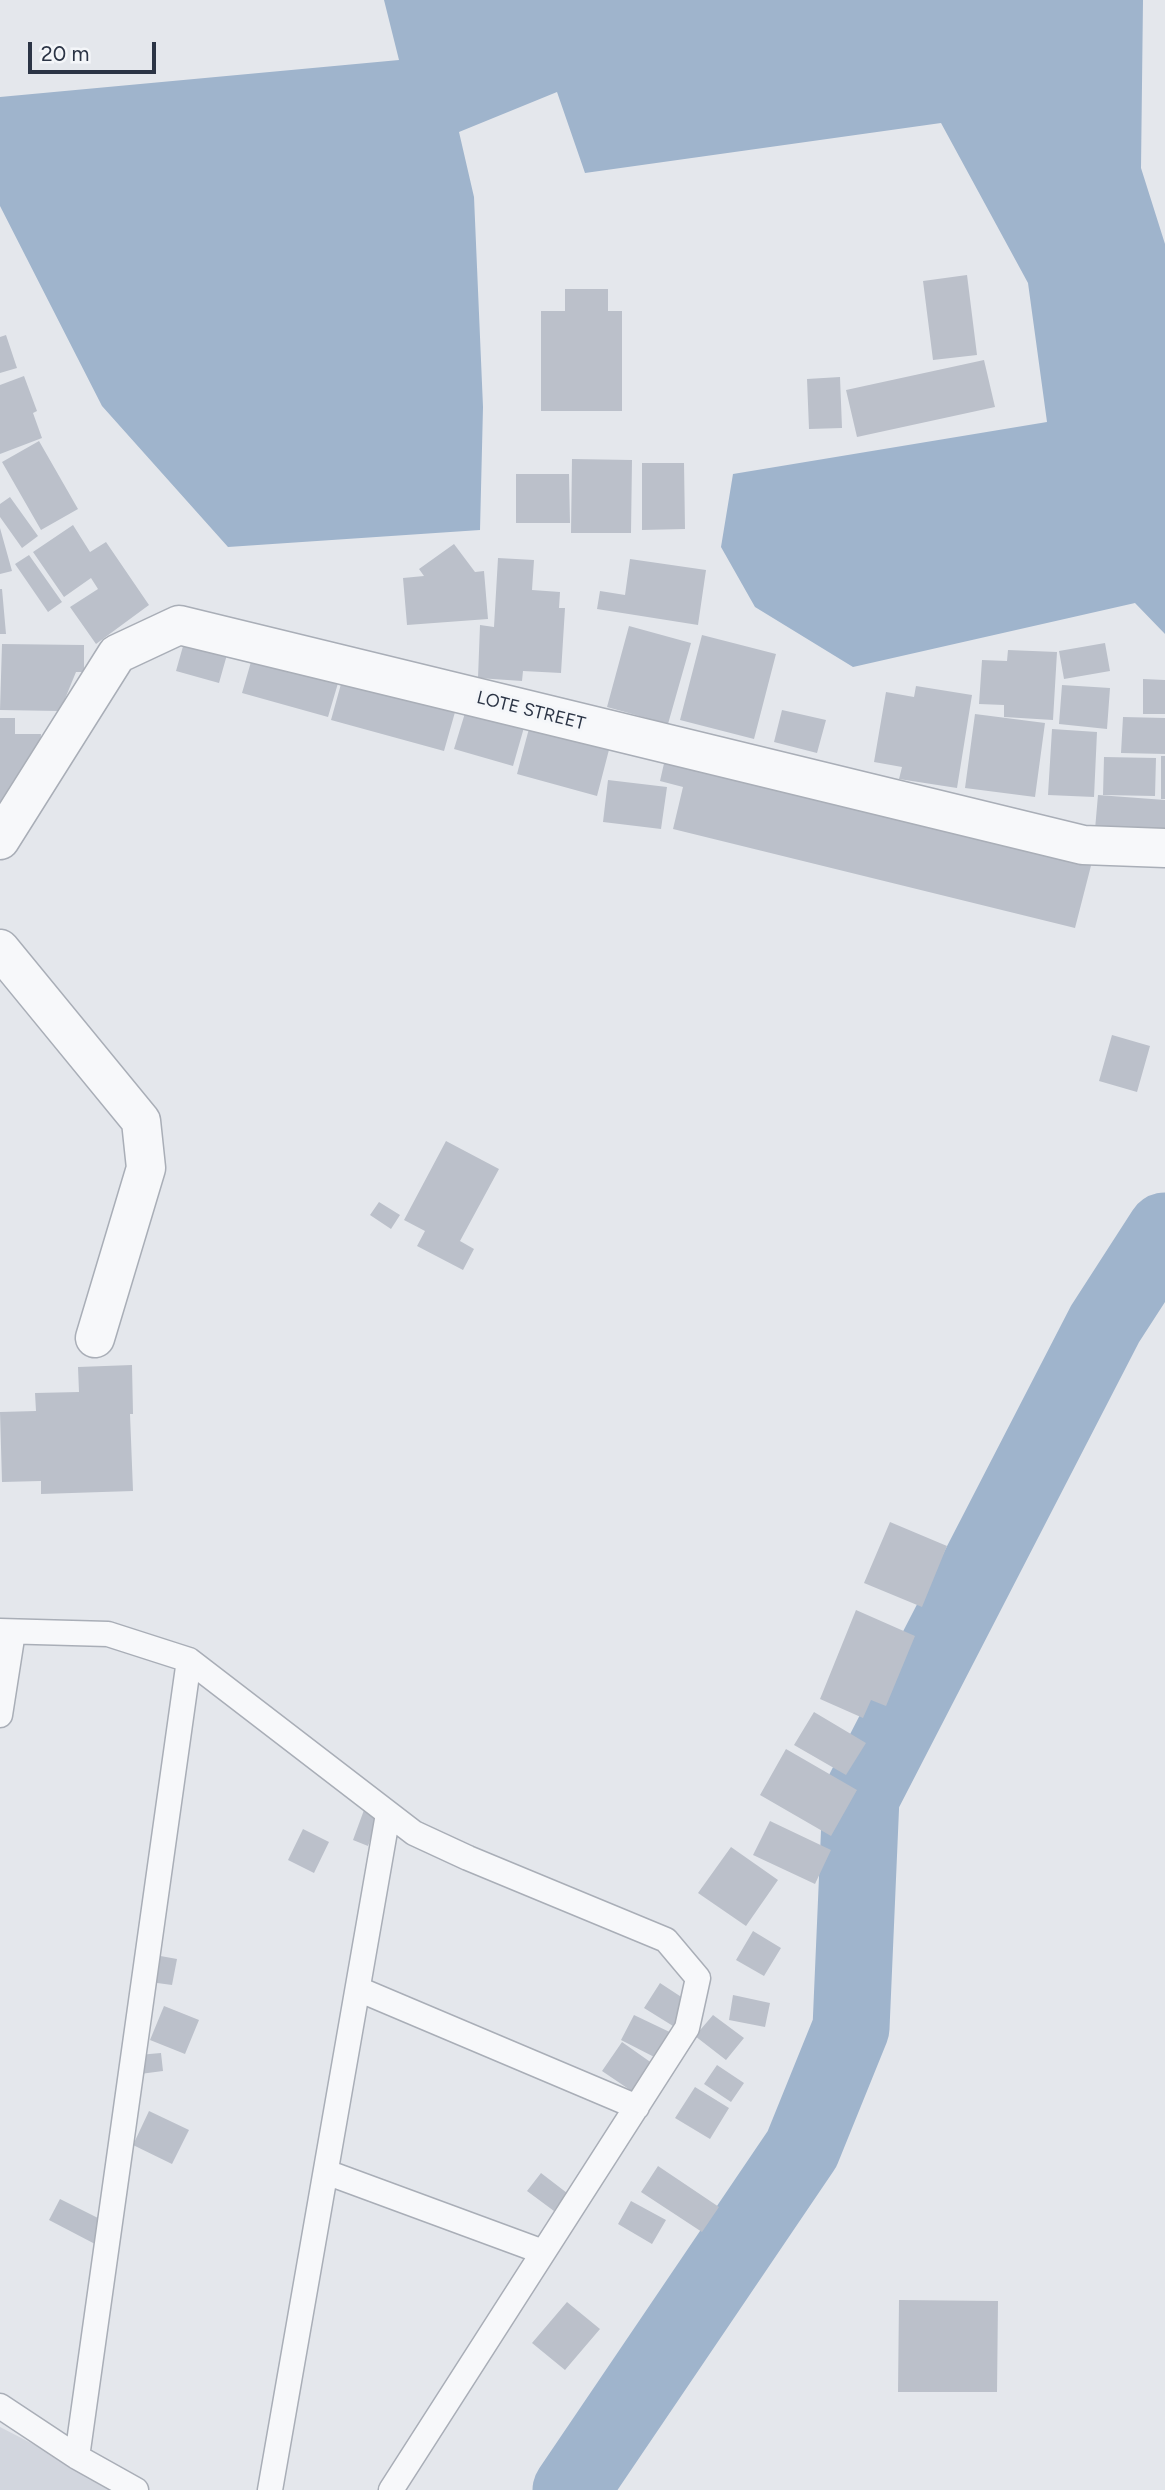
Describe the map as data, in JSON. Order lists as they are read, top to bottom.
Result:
{
  "streets": {
    "street": ["LOTE STREET"]
  },
  "scale_bar": "20 m"
}
